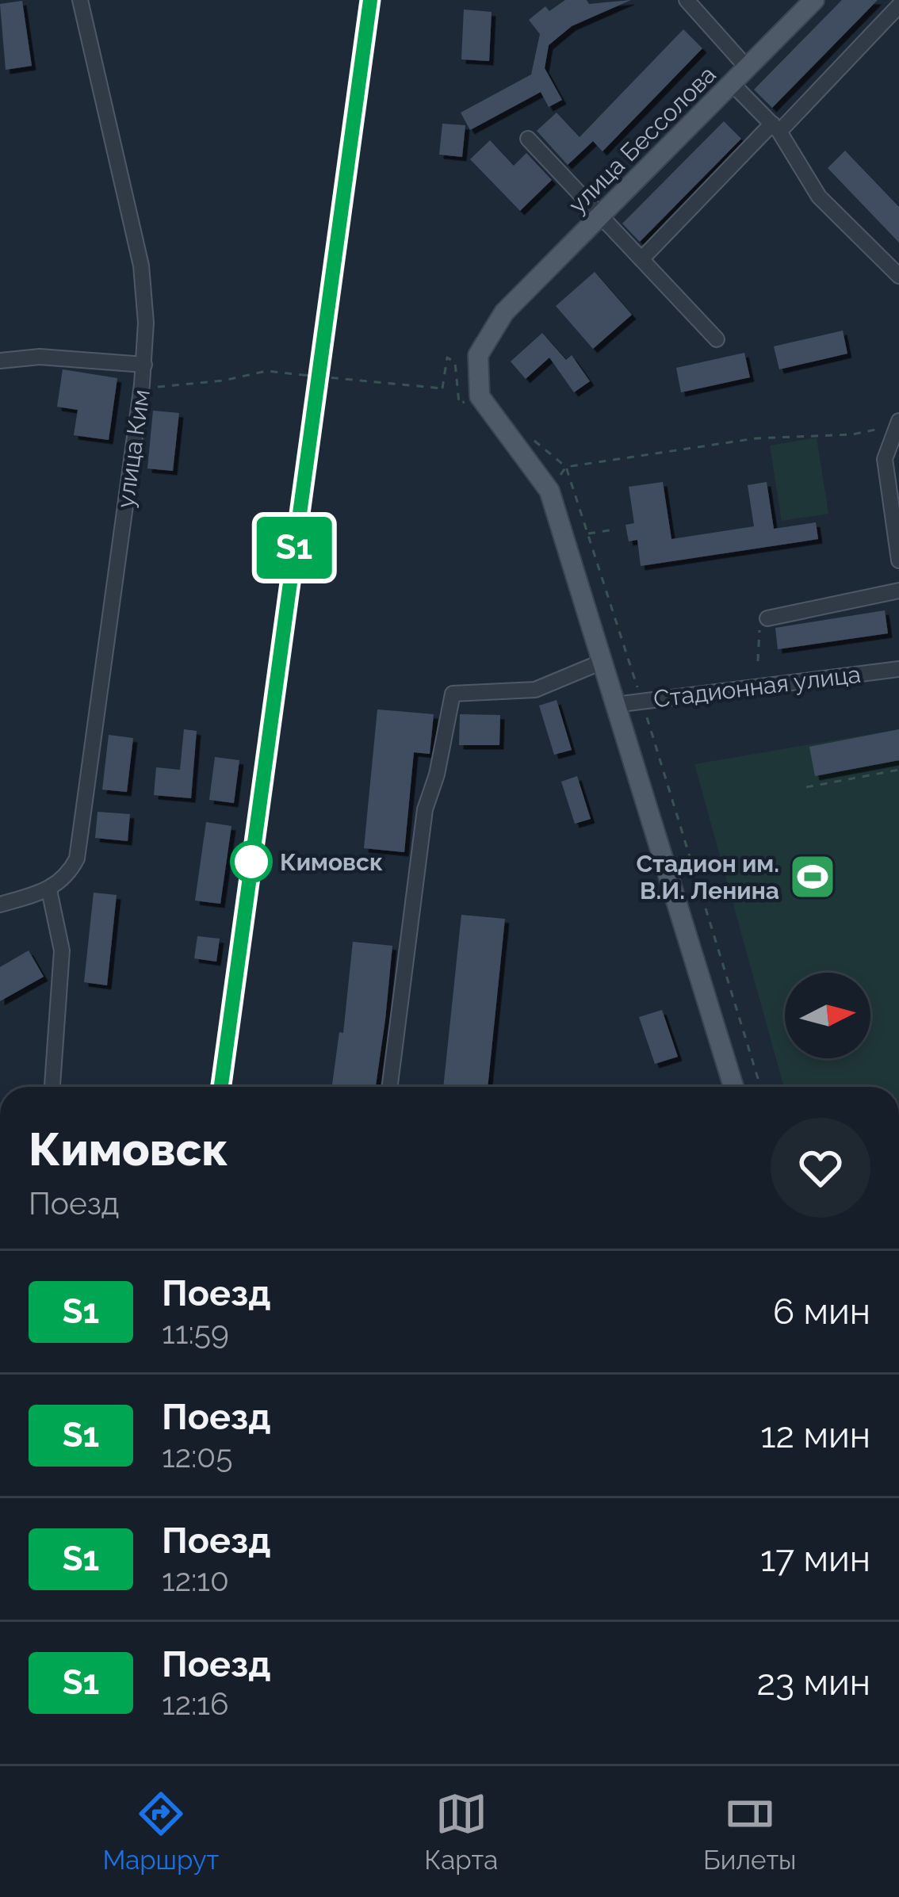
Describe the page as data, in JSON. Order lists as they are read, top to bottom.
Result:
{
  "streets": {
    "main road": ["улица Бессолова"],
    "street": ["улица Ким", "Стадионная улица"]
  },
  "places": {
    "other": ["Кимовск"],
    "sports": ["Стадион им. В.И. Ленина"]
  },
  "north": "right",
  "page": {
    "on_map": "S1",
    "heading": ["Кимовск", "Поезд"],
    "list": [
      {
        "mark": "S1",
        "name": "Поезд",
        "note": "11:59",
        "value": "6 мин"
      },
      {
        "mark": "S1",
        "name": "Поезд",
        "note": "12:05",
        "value": "12 мин"
      },
      {
        "mark": "S1",
        "name": "Поезд",
        "note": "12:10",
        "value": "17 мин"
      },
      {
        "mark": "S1",
        "name": "Поезд",
        "note": "12:16",
        "value": "23 мин"
      }
    ],
    "tabs": ["Маршрут", "Карта", "Билеты"]
  }
}
